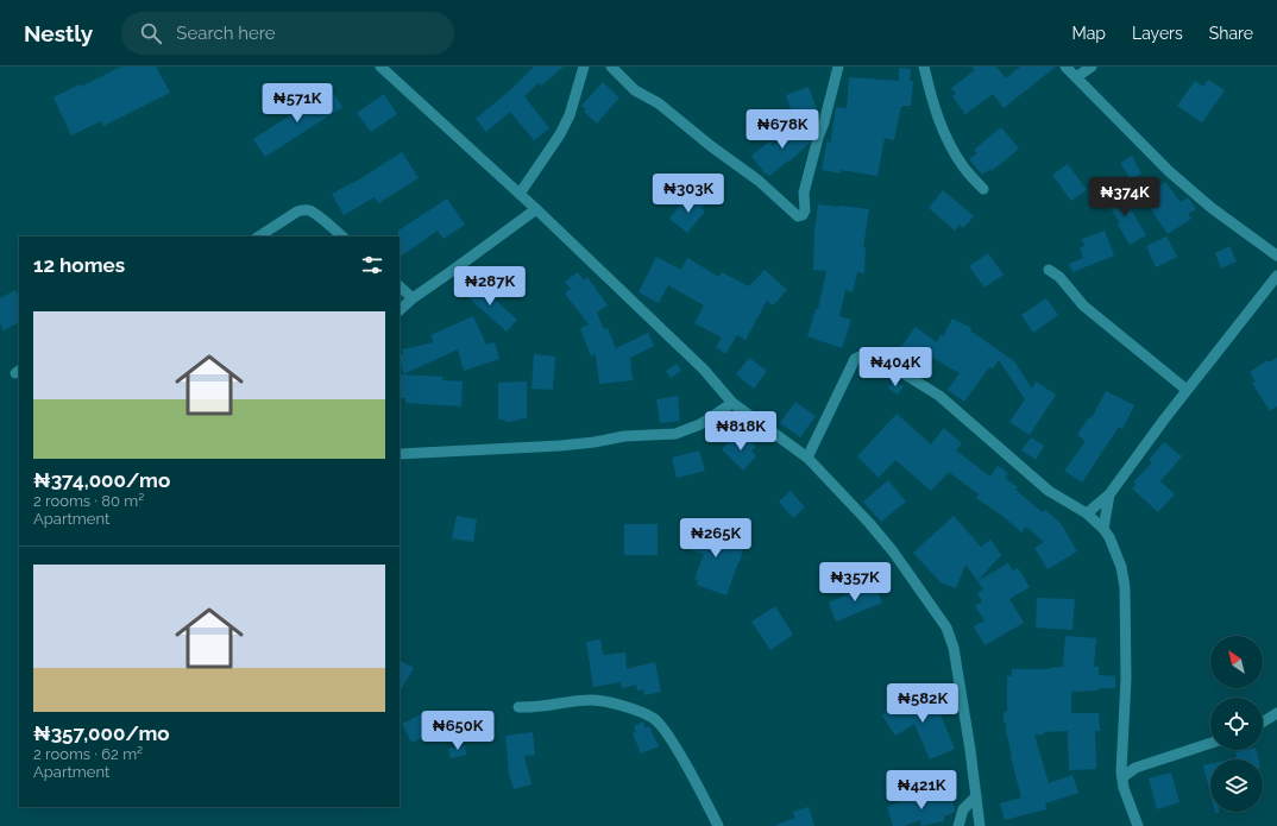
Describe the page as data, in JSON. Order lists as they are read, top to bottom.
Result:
{
  "north": "top left",
  "page": {
    "header": "Nestly",
    "search": "Search here",
    "nav": ["Map", "Layers", "Share"],
    "price": [
      "₦571K",
      "₦678K",
      "₦303K",
      "₦374K",
      "₦287K",
      "₦404K",
      "₦818K",
      "₦265K",
      "₦357K",
      "₦582K",
      "₦650K",
      "₦421K"
    ],
    "heading": "12 homes",
    "list": [
      {
        "name": "₦374,000/mo",
        "note": "2 rooms · 80 m² · Apartment"
      },
      {
        "name": "₦357,000/mo",
        "note": "2 rooms · 62 m² · Apartment"
      }
    ]
  }
}
